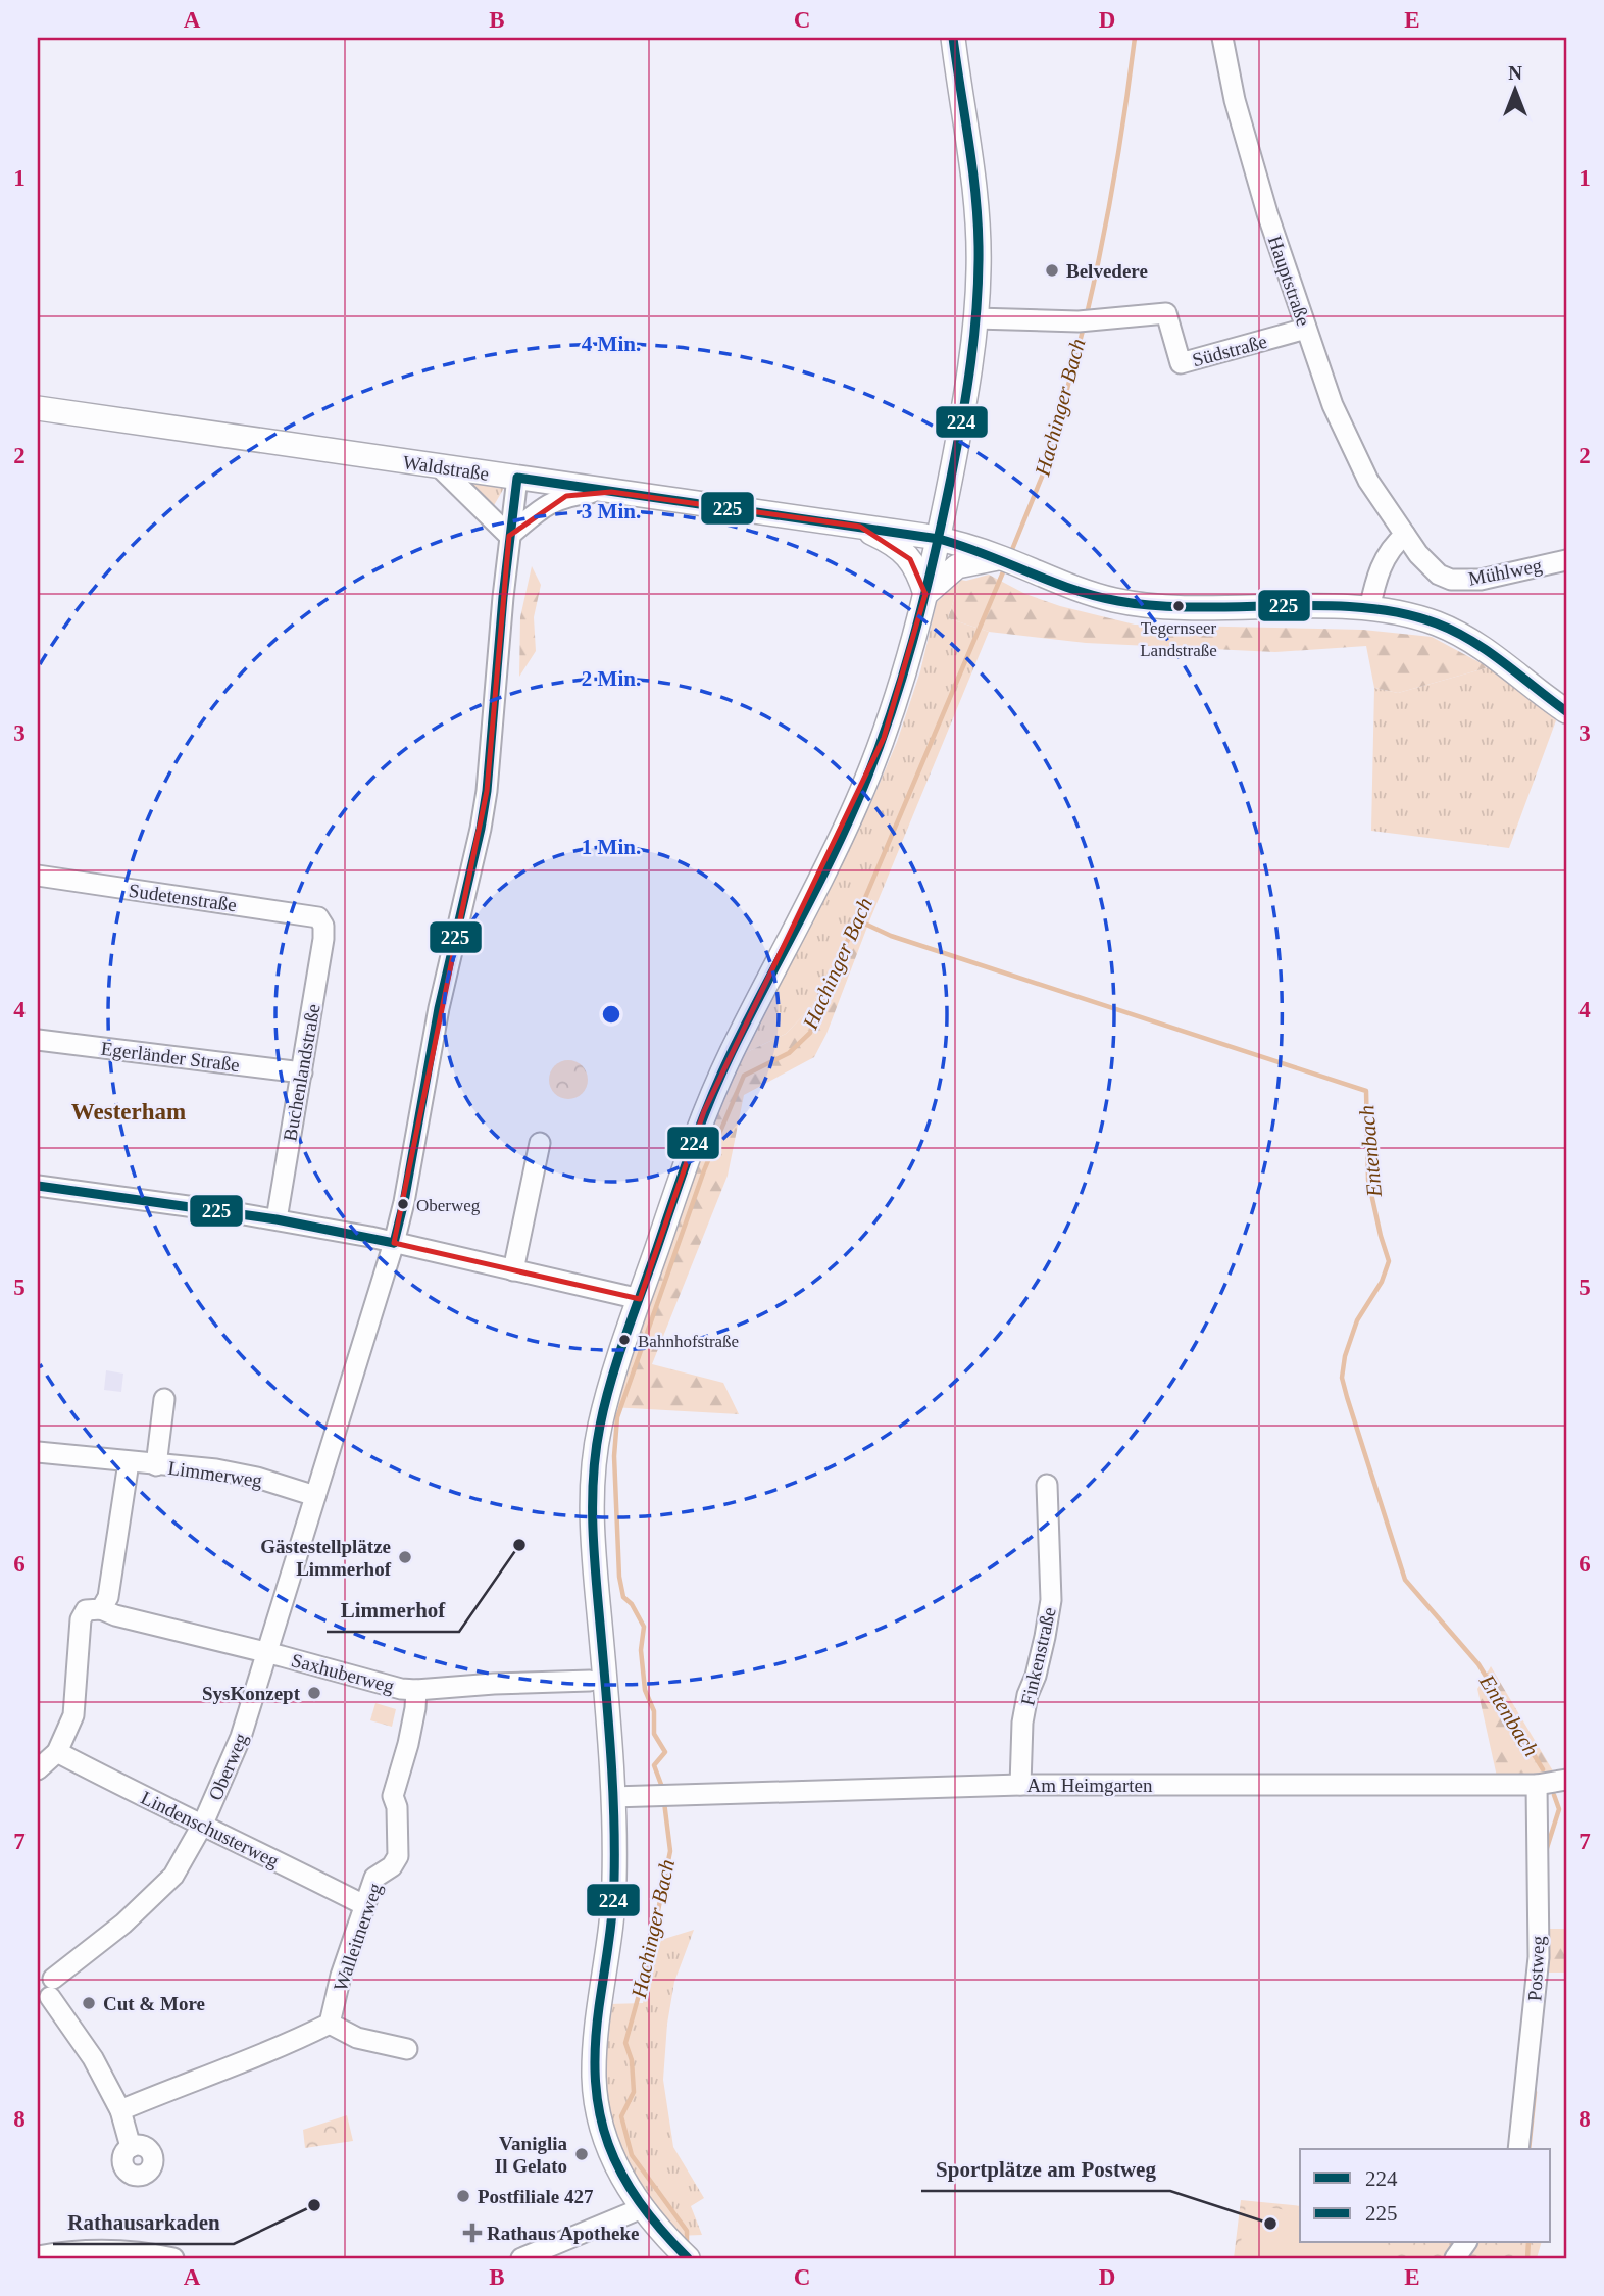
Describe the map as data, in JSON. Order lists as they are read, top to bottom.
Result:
{
  "streets": {
    "main road": ["Waldstraße"],
    "street": [
      "Hauptstraße",
      "Südstraße",
      "Mühlweg",
      "Sudetenstraße",
      "Egerländer Straße",
      "Buchenlandstraße",
      "Limmerweg",
      "Finkenstraße",
      "Saxhuberweg",
      "Oberweg",
      "Am Heimgarten",
      "Lindenschusterweg",
      "Walleitnerweg",
      "Postweg"
    ]
  },
  "crossings": [
    ["Hauptstraße", "Südstraße"],
    ["Hauptstraße", "Mühlweg"],
    ["Waldstraße", "Oberweg"],
    ["Sudetenstraße", "Buchenlandstraße"],
    ["Egerländer Straße", "Buchenlandstraße"],
    ["Limmerweg", "Oberweg"],
    ["Finkenstraße", "Am Heimgarten"],
    ["Saxhuberweg", "Oberweg"],
    ["Saxhuberweg", "Walleitnerweg"],
    ["Oberweg", "Lindenschusterweg"],
    ["Am Heimgarten", "Postweg"],
    ["Lindenschusterweg", "Walleitnerweg"]
  ],
  "districts": ["Westerham"],
  "water": ["Hachinger Bach", "Entenbach"],
  "places": {
    "other": [
      "Belvedere",
      "Tegernseer Landstraße",
      "Oberweg",
      "Bahnhofstraße",
      "Limmerhof",
      "Gästestellplätze Limmerhof",
      "SysKonzept",
      "Cut & More",
      "Vaniglia Il Gelato",
      "Postfiliale 427",
      "Rathausarkaden",
      "Sportplätze am Postweg"
    ],
    "health": ["Rathaus Apotheke"]
  },
  "lines": ["transit line 224", "transit line 225"],
  "legend": ["224", "225"],
  "north": "top",
  "grid": {
    "columns": [
      "A",
      "B",
      "C",
      "D",
      "E"
    ],
    "rows": [
      "1",
      "2",
      "3",
      "4",
      "5",
      "6",
      "7",
      "8"
    ]
  },
  "rings": [
    "4 Min.",
    "3 Min.",
    "2 Min.",
    "1 Min."
  ]
}
